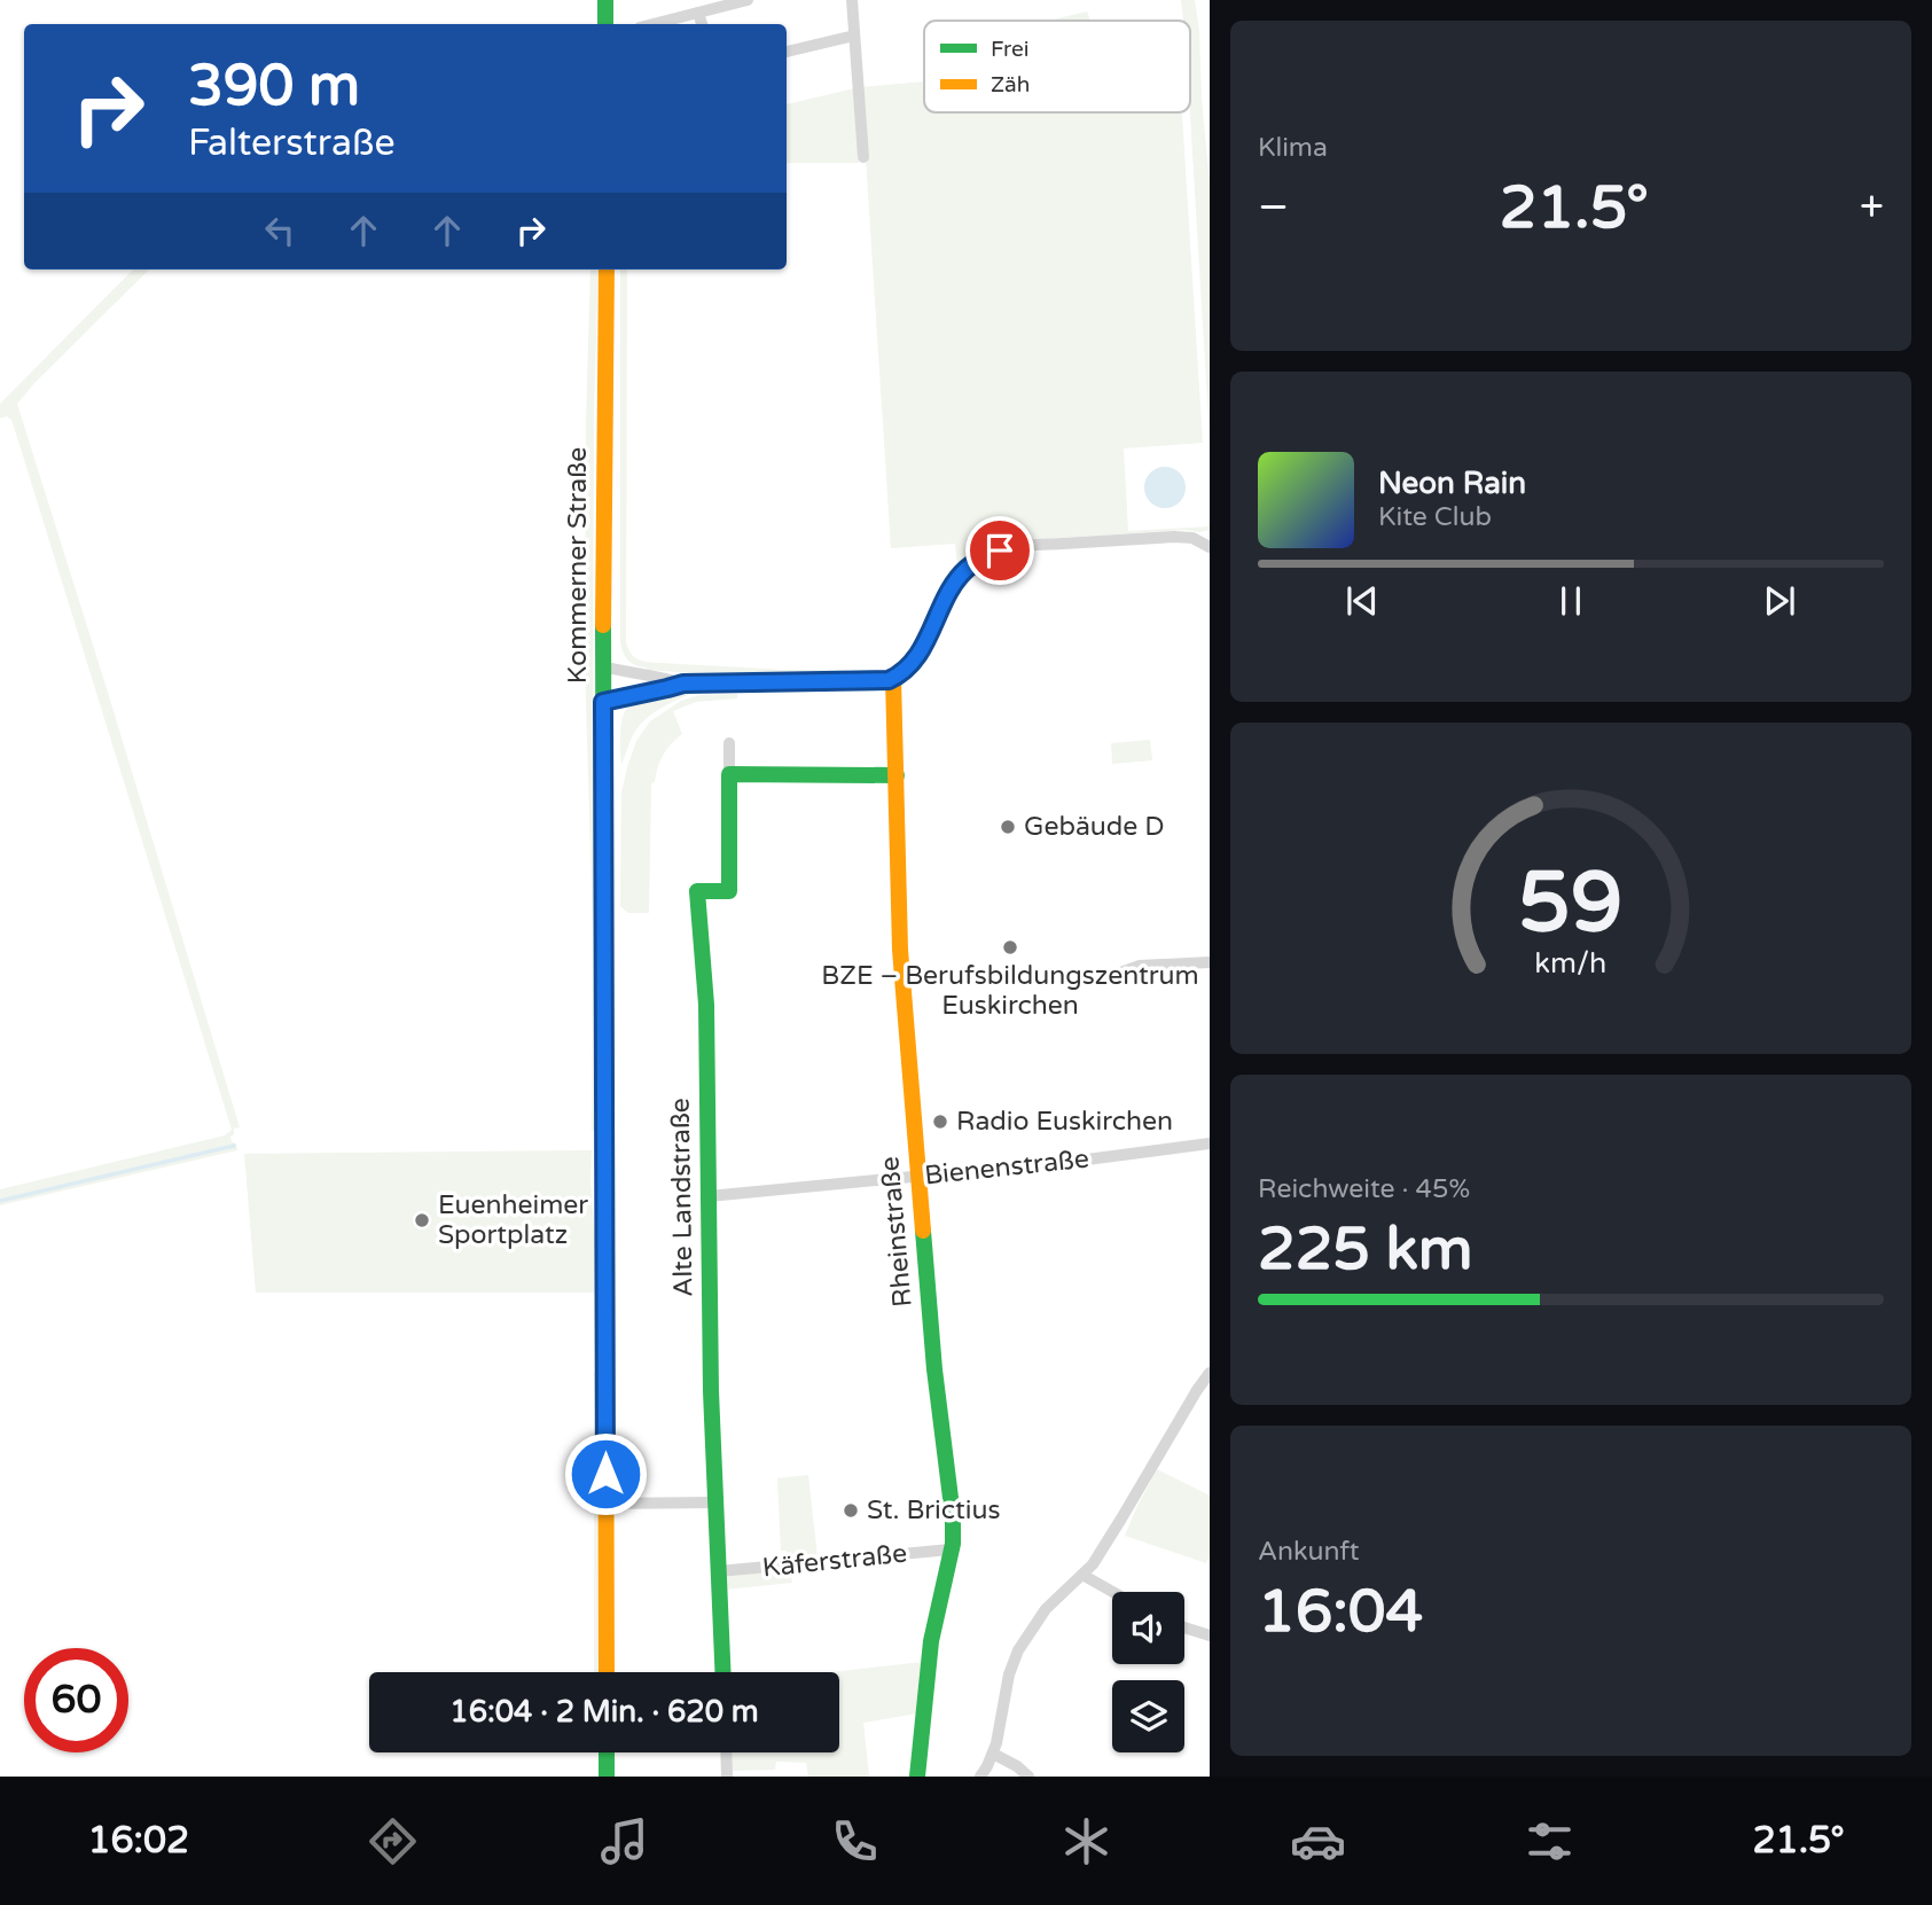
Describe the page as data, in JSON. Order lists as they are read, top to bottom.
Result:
{
  "streets": {
    "street": [
      "Kommerner Straße",
      "Bienenstraße",
      "Alte Landstraße",
      "Rheinstraße",
      "Käferstraße"
    ]
  },
  "crossings": [
    ["Bienenstraße", "Alte Landstraße"],
    ["Bienenstraße", "Rheinstraße"],
    ["Alte Landstraße", "Käferstraße"],
    ["Rheinstraße", "Käferstraße"]
  ],
  "places": [
    "Gebäude D",
    "BZE – Berufsbildungszentrum Euskirchen",
    "Radio Euskirchen",
    "Euenheimer Sportplatz",
    "St. Brictius"
  ],
  "legend": ["Frei", "Zäh"],
  "page": {
    "tile": [
      "Klima",
      ["Reichweite · 45%", "225 km"],
      ["Ankunft", "16:04"]
    ],
    "turn": ["390 m", "Falterstraße"],
    "heat": ["−", "21.5°", "+"],
    "song": ["Neon Rain", "Kite Club"],
    "limit": "60",
    "trip": "16:04 · 2 Min. · 620 m",
    "tabs": ["16:02", "21.5°"],
    "gauge": ["59", "km/h"]
  }
}
